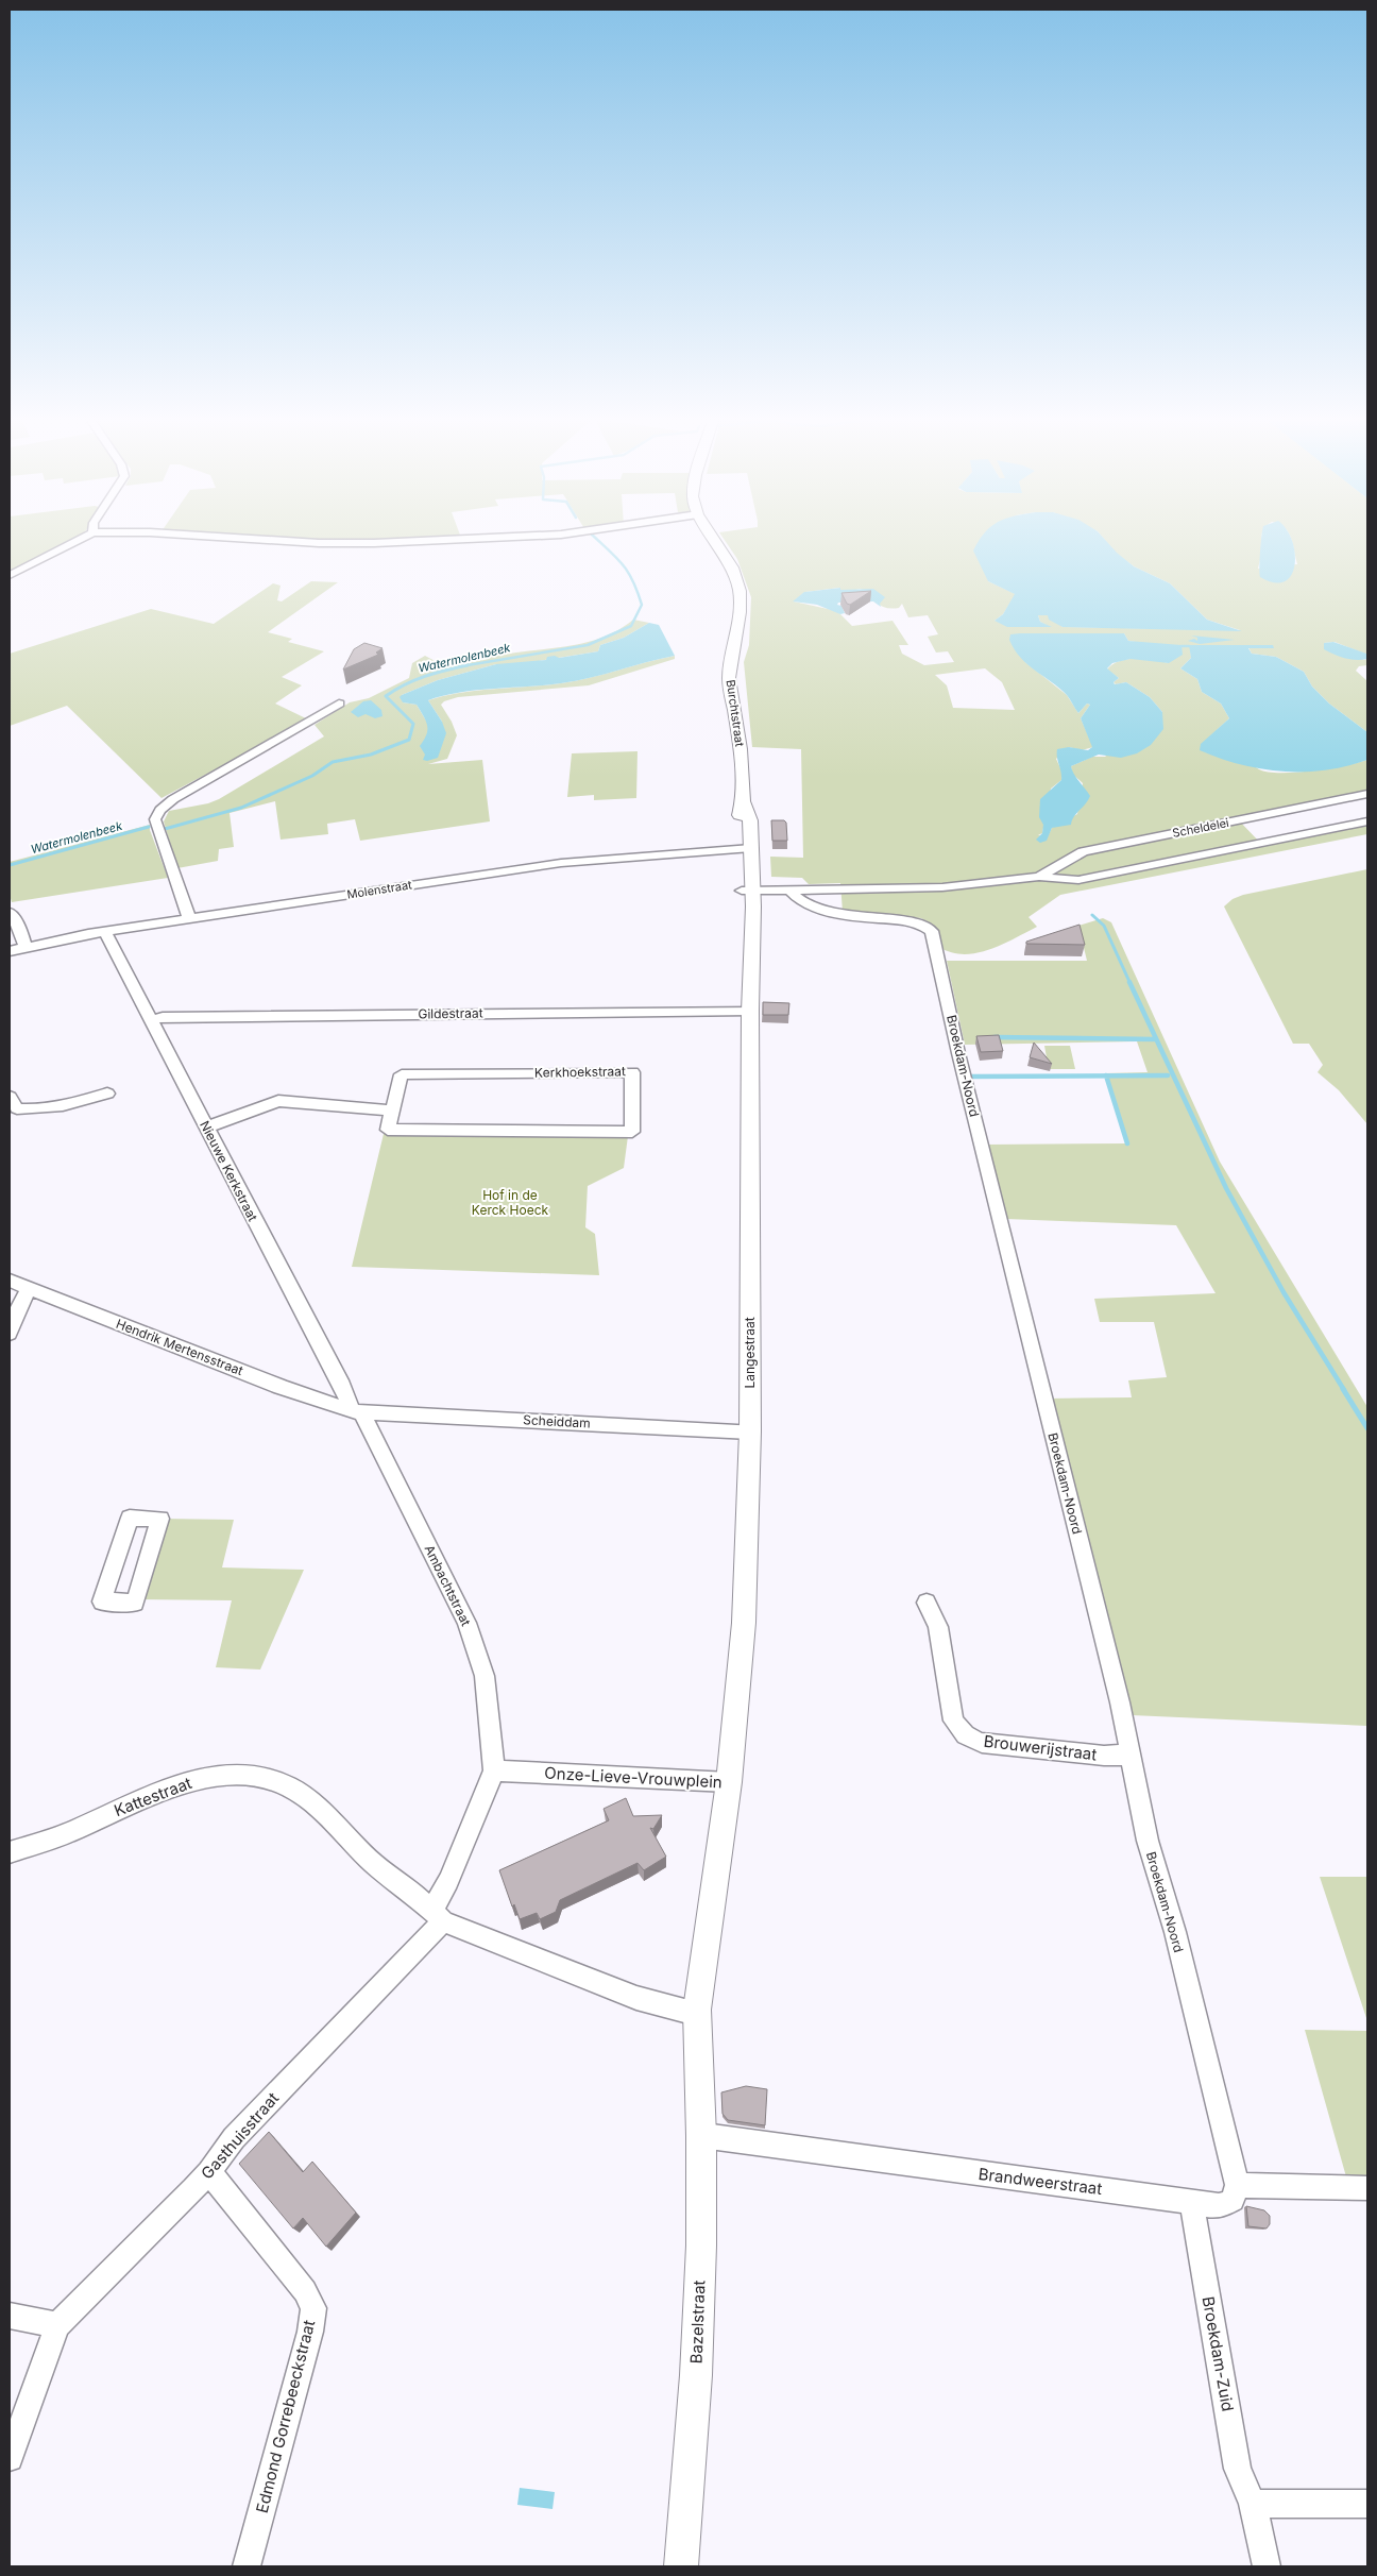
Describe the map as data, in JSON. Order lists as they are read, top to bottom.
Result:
{
  "streets": {
    "main road": [
      "Burchtstraat",
      "Langestraat",
      "Onze-Lieve-Vrouwplein",
      "Bazelstraat"
    ],
    "street": [
      "Scheldelei",
      "Molenstraat",
      "Gildestraat",
      "Broekdam-Noord",
      "Kerkhoekstraat",
      "Nieuwe Kerkstraat",
      "Hendrik Mertensstraat",
      "Scheiddam",
      "Ambachtstraat",
      "Brouwerijstraat",
      "Kattestraat",
      "Gasthuisstraat",
      "Brandweerstraat",
      "Broekdam-Zuid",
      "Edmond Gorrebeeckstraat"
    ]
  },
  "crossings": [
    ["Burchtstraat", "Molenstraat"],
    ["Burchtstraat", "Langestraat"],
    ["Scheldelei", "Broekdam-Noord"],
    ["Scheldelei", "Langestraat"],
    ["Molenstraat", "Nieuwe Kerkstraat"],
    ["Molenstraat", "Langestraat"],
    ["Gildestraat", "Nieuwe Kerkstraat"],
    ["Gildestraat", "Langestraat"],
    ["Broekdam-Noord", "Brouwerijstraat"],
    ["Broekdam-Noord", "Brandweerstraat"],
    ["Nieuwe Kerkstraat", "Hendrik Mertensstraat"],
    ["Nieuwe Kerkstraat", "Scheiddam"],
    ["Nieuwe Kerkstraat", "Ambachtstraat"],
    ["Hendrik Mertensstraat", "Scheiddam"],
    ["Hendrik Mertensstraat", "Ambachtstraat"],
    ["Langestraat", "Scheiddam"],
    ["Langestraat", "Onze-Lieve-Vrouwplein"],
    ["Scheiddam", "Ambachtstraat"],
    ["Ambachtstraat", "Onze-Lieve-Vrouwplein"],
    ["Onze-Lieve-Vrouwplein", "Bazelstraat"],
    ["Kattestraat", "Gasthuisstraat"],
    ["Gasthuisstraat", "Edmond Gorrebeeckstraat"],
    ["Brandweerstraat", "Bazelstraat"],
    ["Brandweerstraat", "Broekdam-Zuid"]
  ],
  "water": ["Watermolenbeek"],
  "parks": ["Hof in de Kerck Hoeck"]
}
